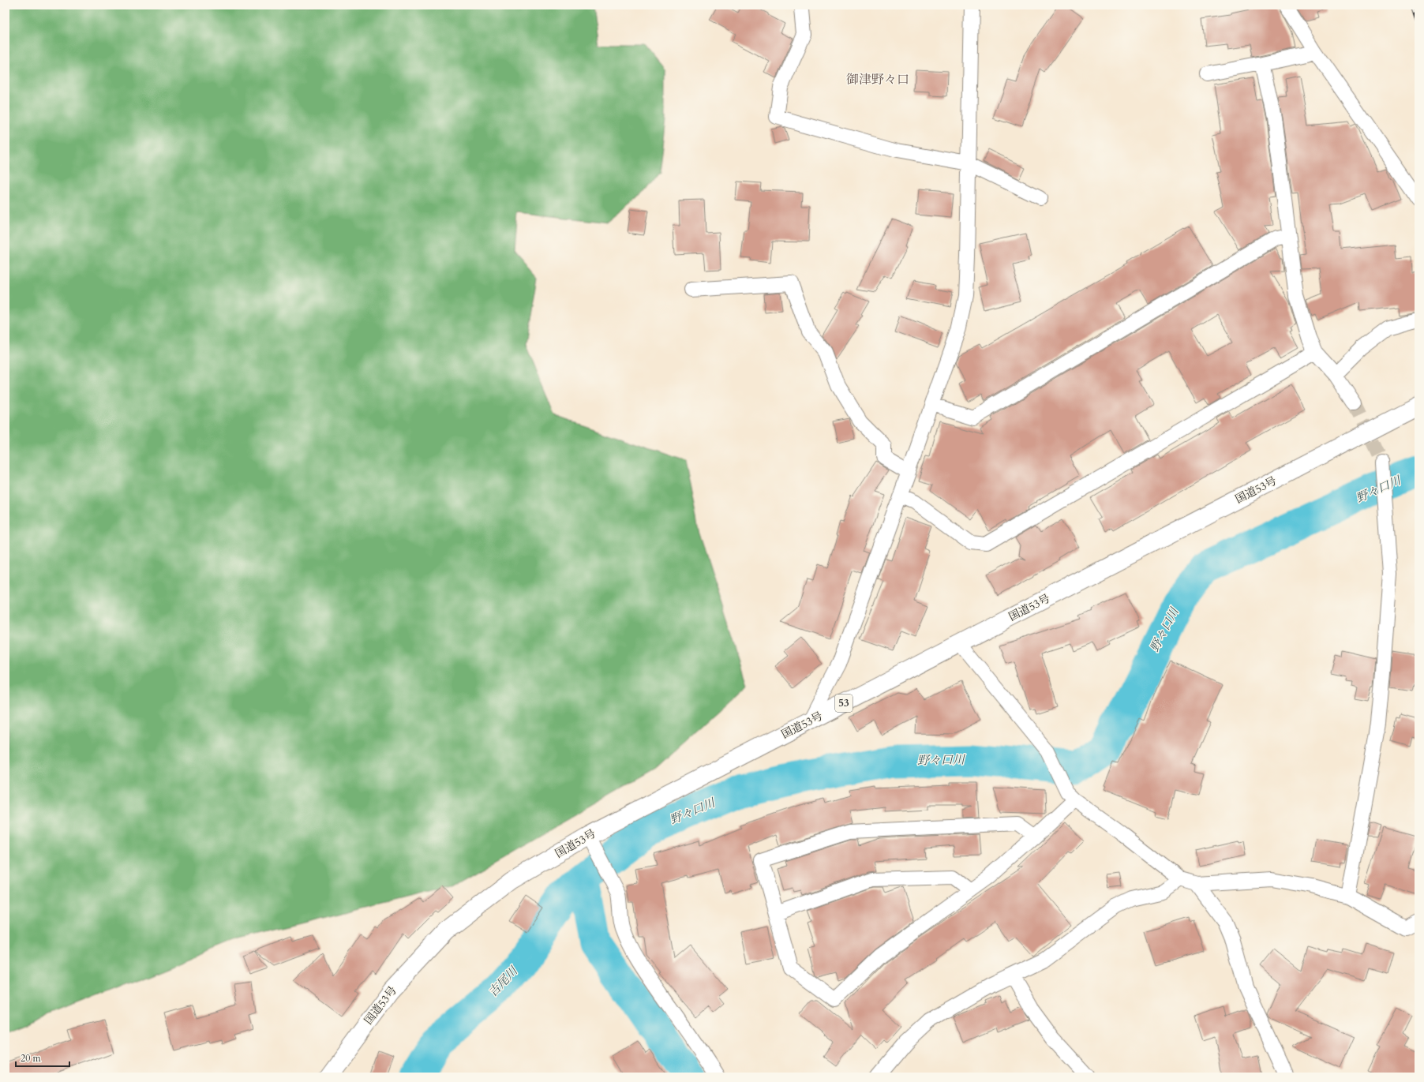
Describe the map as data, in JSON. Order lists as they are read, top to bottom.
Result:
{
  "streets": {
    "highway": ["国道53号", "53"]
  },
  "districts": ["御津野々口"],
  "water": ["野々口川", "吉尾川"],
  "scale_bar": "20 m"
}
